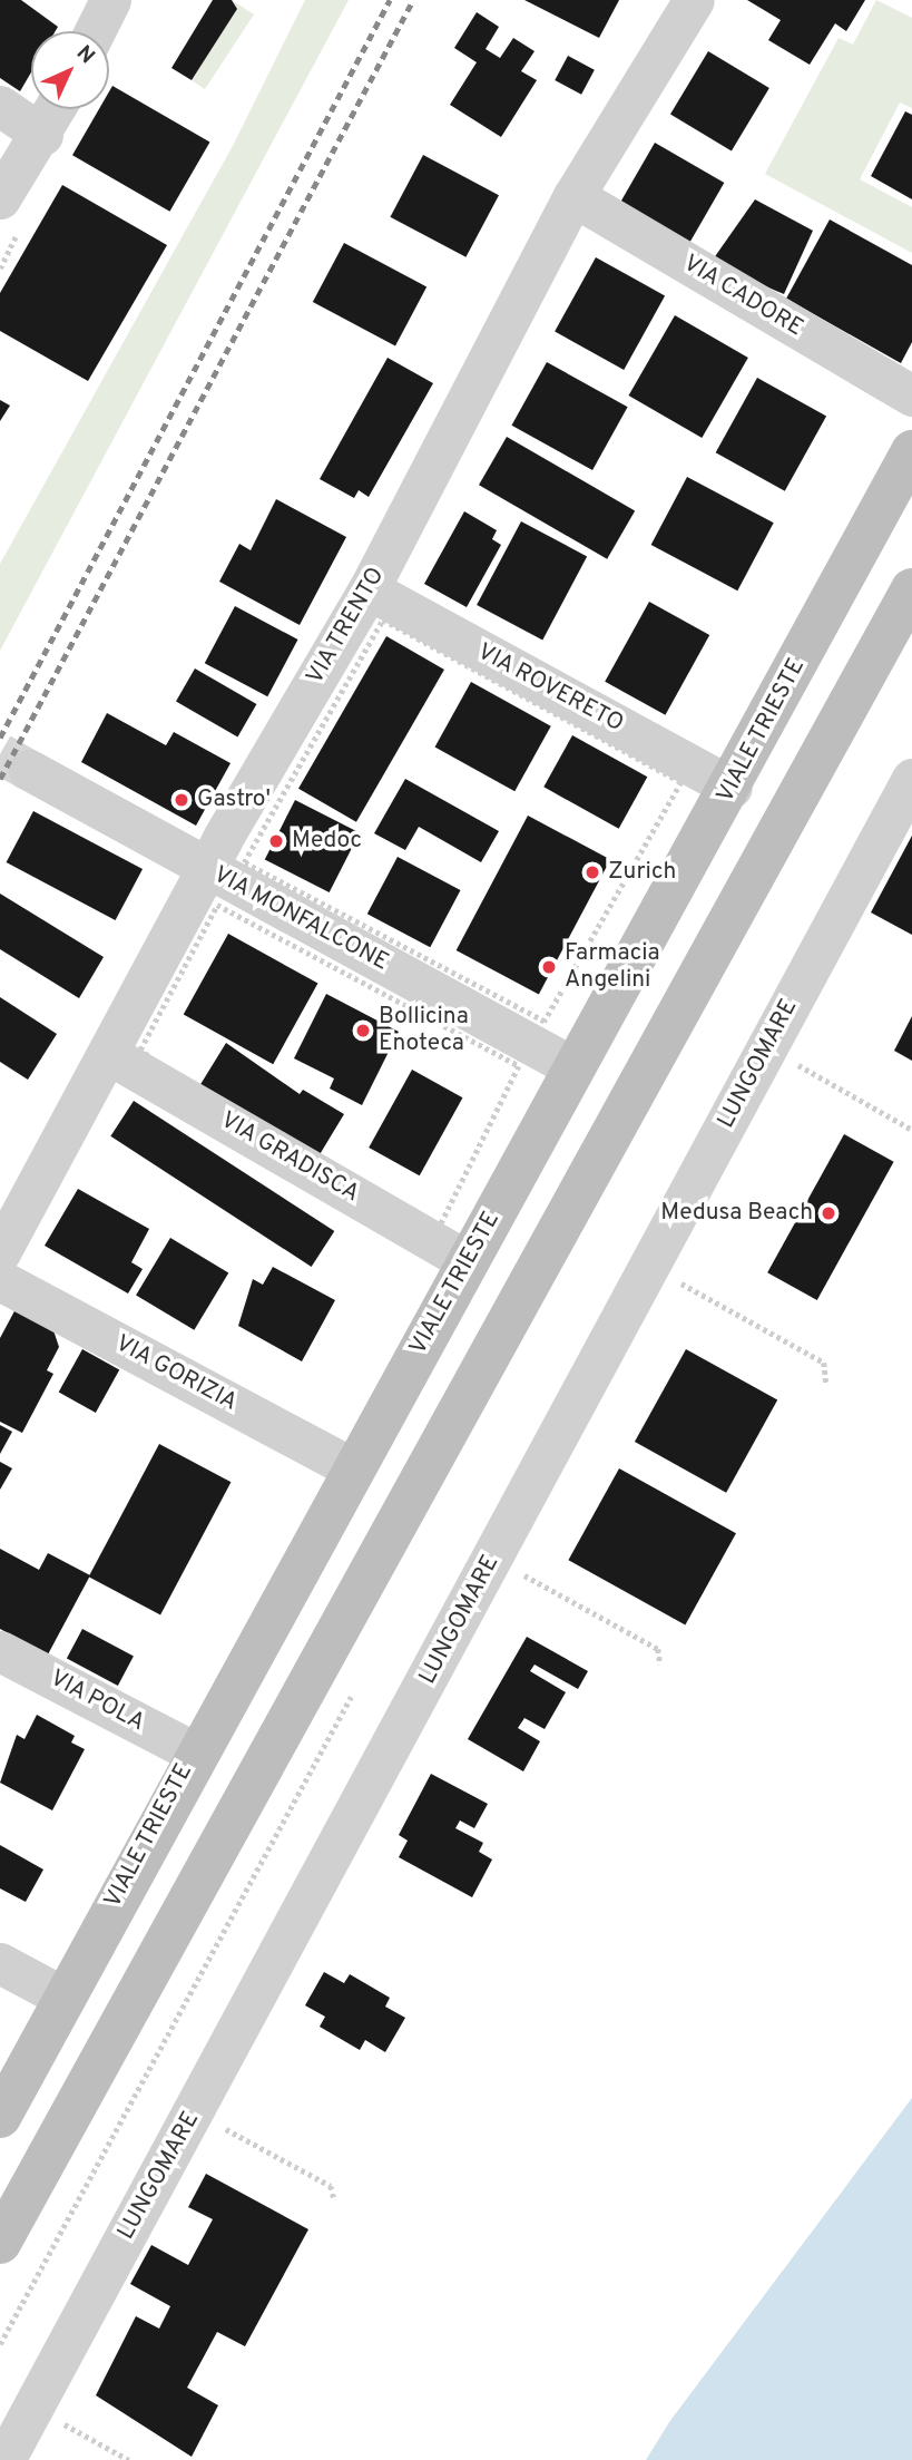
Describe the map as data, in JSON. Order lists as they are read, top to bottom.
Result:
{
  "streets": {
    "street": [
      "VIA CADORE",
      "VIA TRENTO",
      "VIA ROVERETO",
      "VIALE TRIESTE",
      "VIA MONFALCONE",
      "LUNGOMARE",
      "VIA GRADISCA",
      "VIA GORIZIA",
      "VIA POLA"
    ]
  },
  "crossings": [
    ["VIA CADORE", "VIA TRENTO"],
    ["VIA TRENTO", "VIA ROVERETO"],
    ["VIA TRENTO", "VIA MONFALCONE"],
    ["VIA TRENTO", "VIA GRADISCA"],
    ["VIA ROVERETO", "VIALE TRIESTE"],
    ["VIALE TRIESTE", "VIA MONFALCONE"],
    ["VIALE TRIESTE", "VIA GRADISCA"],
    ["VIALE TRIESTE", "VIA GORIZIA"],
    ["VIALE TRIESTE", "VIA POLA"]
  ],
  "places": [
    "Gastro'",
    "Medoc",
    "Zurich",
    "Farmacia Angelini",
    "Bollicina Enoteca",
    "Medusa Beach"
  ],
  "north": "top right"
}
